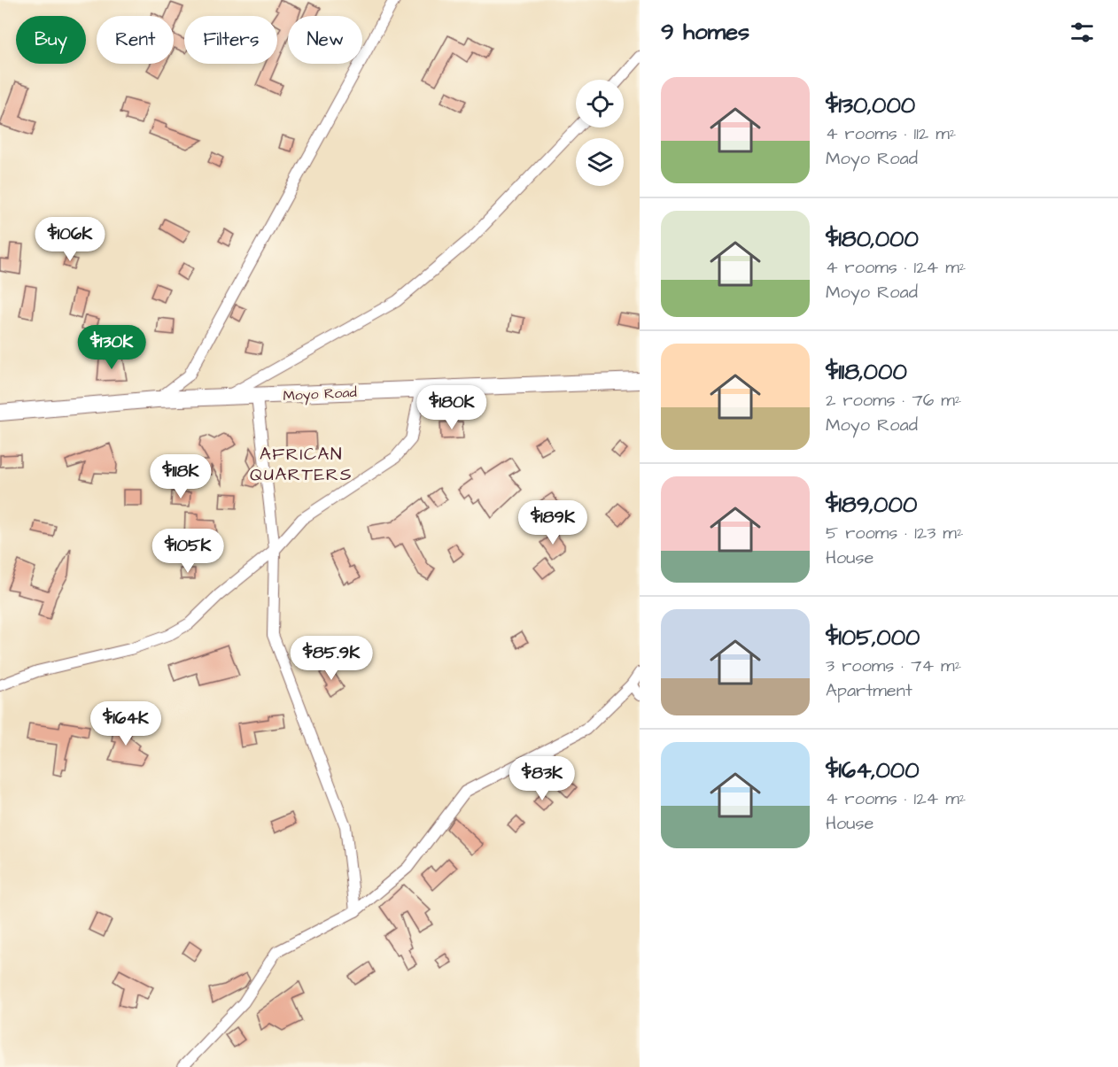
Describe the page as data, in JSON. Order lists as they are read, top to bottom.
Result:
{
  "streets": {
    "main road": ["Moyo Road"]
  },
  "districts": ["AFRICAN QUARTERS"],
  "page": {
    "heading": "9 homes",
    "chip": [
      "Buy",
      "Rent",
      "Filters",
      "New"
    ],
    "list": [
      {
        "name": "$130,000",
        "note": "4 rooms · 112 m² · Moyo Road"
      },
      {
        "name": "$180,000",
        "note": "4 rooms · 124 m² · Moyo Road"
      },
      {
        "name": "$118,000",
        "note": "2 rooms · 76 m² · Moyo Road"
      },
      {
        "name": "$189,000",
        "note": "5 rooms · 123 m² · House"
      },
      {
        "name": "$105,000",
        "note": "3 rooms · 74 m² · Apartment"
      },
      {
        "name": "$164,000",
        "note": "4 rooms · 124 m² · House"
      }
    ],
    "price": [
      "$106K",
      "$130K",
      "$180K",
      "$118K",
      "$189K",
      "$105K",
      "$85.9K",
      "$164K",
      "$83K"
    ]
  }
}
